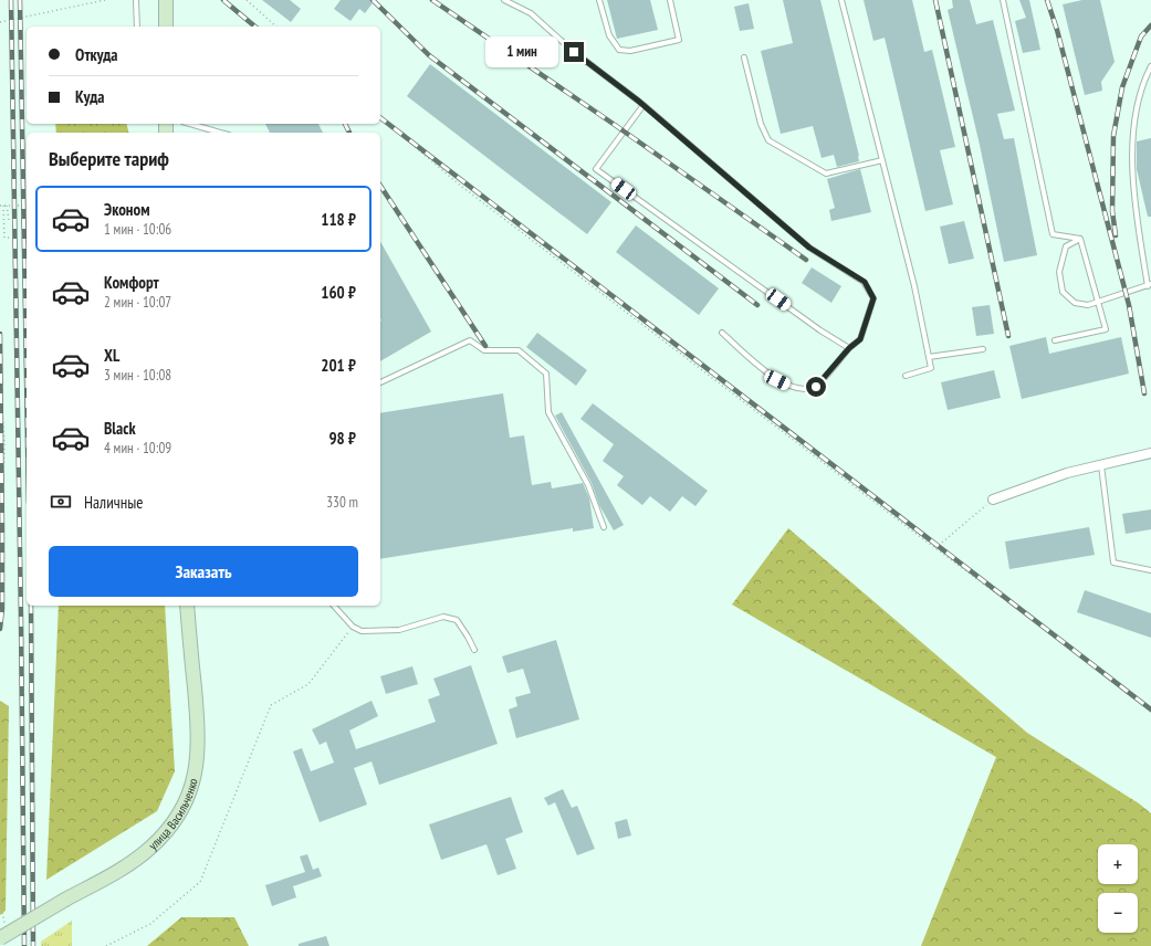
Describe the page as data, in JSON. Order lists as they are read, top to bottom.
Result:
{
  "streets": {
    "main road": ["улица Васильченко"]
  },
  "page": {
    "banner": ["Откуда", "Куда"],
    "bubble": "1 мин",
    "heading": "Выберите тариф",
    "list": [
      {
        "name": "Эконом",
        "note": "1 мин · 10:06",
        "value": "118 ₽"
      },
      {
        "name": "Комфорт",
        "note": "2 мин · 10:07",
        "value": "160 ₽"
      },
      {
        "name": "XL",
        "note": "3 мин · 10:08",
        "value": "201 ₽"
      },
      {
        "name": "Black",
        "note": "4 мин · 10:09",
        "value": "98 ₽"
      }
    ],
    "pay": ["Наличные", "330 m"],
    "buttons": "Заказать",
    "map_buttons": ["+", "−"]
  }
}
